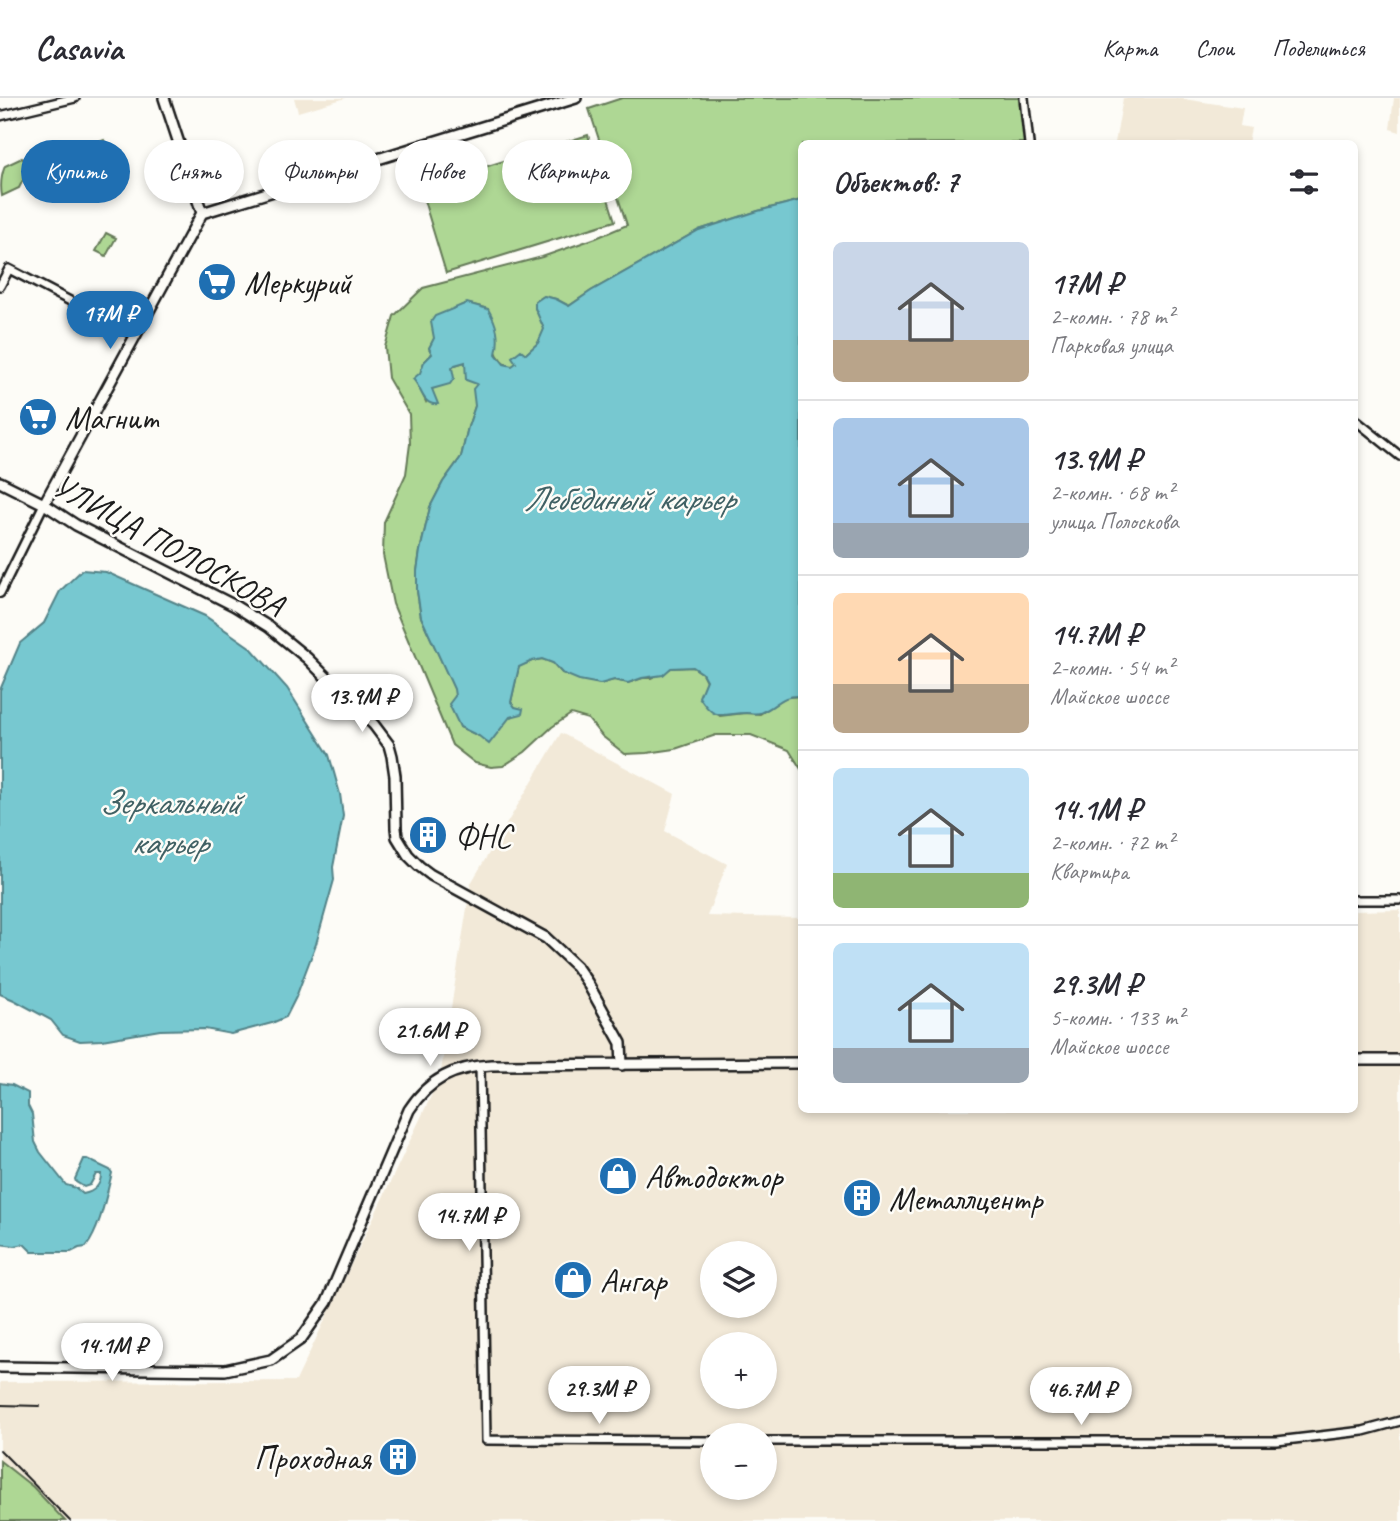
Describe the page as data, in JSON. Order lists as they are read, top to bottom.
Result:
{
  "streets": {
    "street": ["УЛИЦА ПОЛОСКОВА"]
  },
  "water": ["Лебединый карьер", "Зеркальный карьер"],
  "places": {
    "supermarket": ["Меркурий", "Магнит"],
    "building": ["ФНС", "Металлцентр", "Проходная"],
    "shop": ["Автодоктор", "Ангар"]
  },
  "page": {
    "header": "Casavia",
    "nav": ["Карта", "Слои", "Поделиться"],
    "chip": [
      "Купить",
      "Снять",
      "Фильтры",
      "Новое",
      "Квартира"
    ],
    "heading": "Объектов: 7",
    "list": [
      {
        "name": "17M ₽",
        "note": "2-комн. · 78 m² · Парковая улица"
      },
      {
        "name": "13.9M ₽",
        "note": "2-комн. · 68 m² · улица Полоскова"
      },
      {
        "name": "14.7M ₽",
        "note": "2-комн. · 54 m² · Майское шоссе"
      },
      {
        "name": "14.1M ₽",
        "note": "2-комн. · 72 m² · Квартира"
      },
      {
        "name": "29.3M ₽",
        "note": "5-комн. · 133 m² · Майское шоссе"
      }
    ],
    "price": [
      "17M ₽",
      "13.9M ₽",
      "21.6M ₽",
      "14.7M ₽",
      "14.1M ₽",
      "29.3M ₽",
      "46.7M ₽"
    ],
    "map_buttons": ["+", "−"]
  }
}
